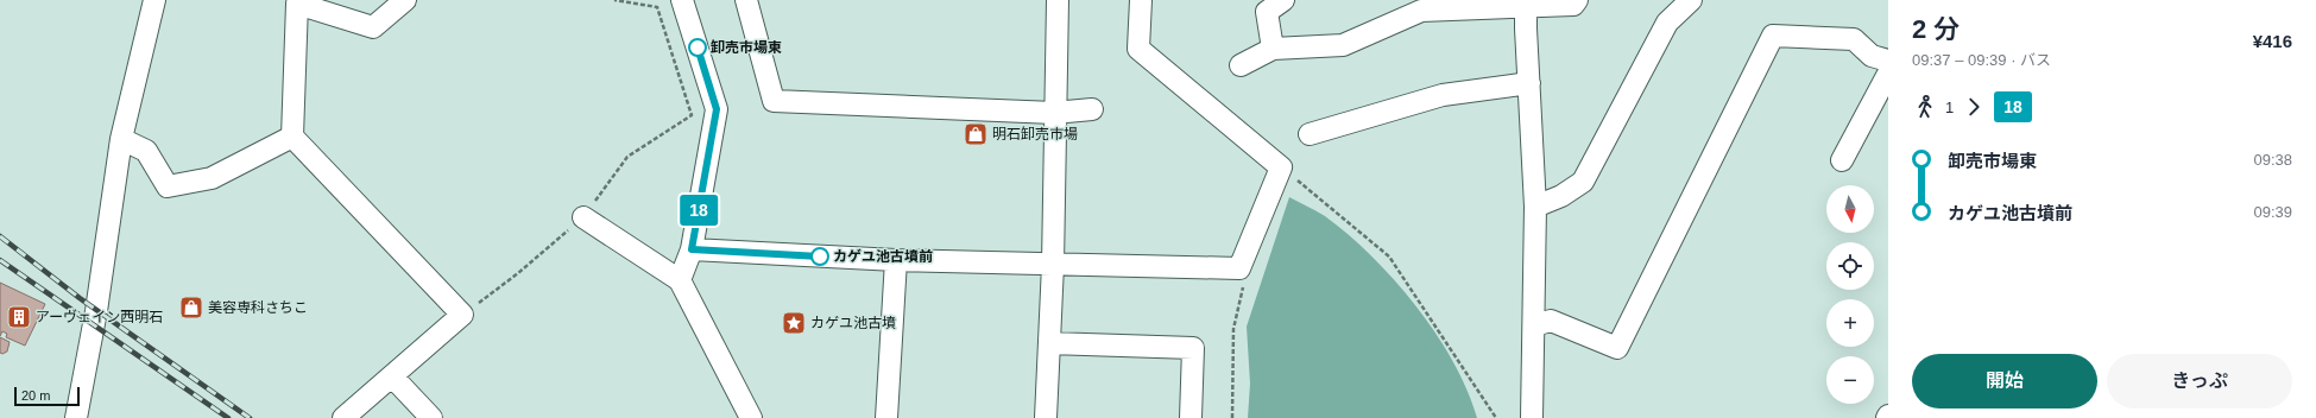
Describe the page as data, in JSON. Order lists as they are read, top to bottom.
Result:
{
  "places": {
    "other": ["卸売市場東", "カゲユ池古墳前"],
    "shop": ["明石卸売市場", "美容専科さちこ"],
    "building": ["アーヴェイン西明石"],
    "place": ["カゲユ池古墳"]
  },
  "lines": ["bus line 18"],
  "scale_bar": "20 m",
  "north": "bottom",
  "page": {
    "on_map": "18",
    "heading": ["2 分", "09:37 – 09:39 · バス", "¥416"],
    "legs": ["1", "18"],
    "list": [
      {
        "name": "卸売市場東",
        "value": "09:38"
      },
      {
        "name": "カゲユ池古墳前",
        "value": "09:39"
      }
    ],
    "map_buttons": ["+", "−"],
    "buttons": ["開始", "きっぷ"],
    "scale": "20 m"
  }
}
